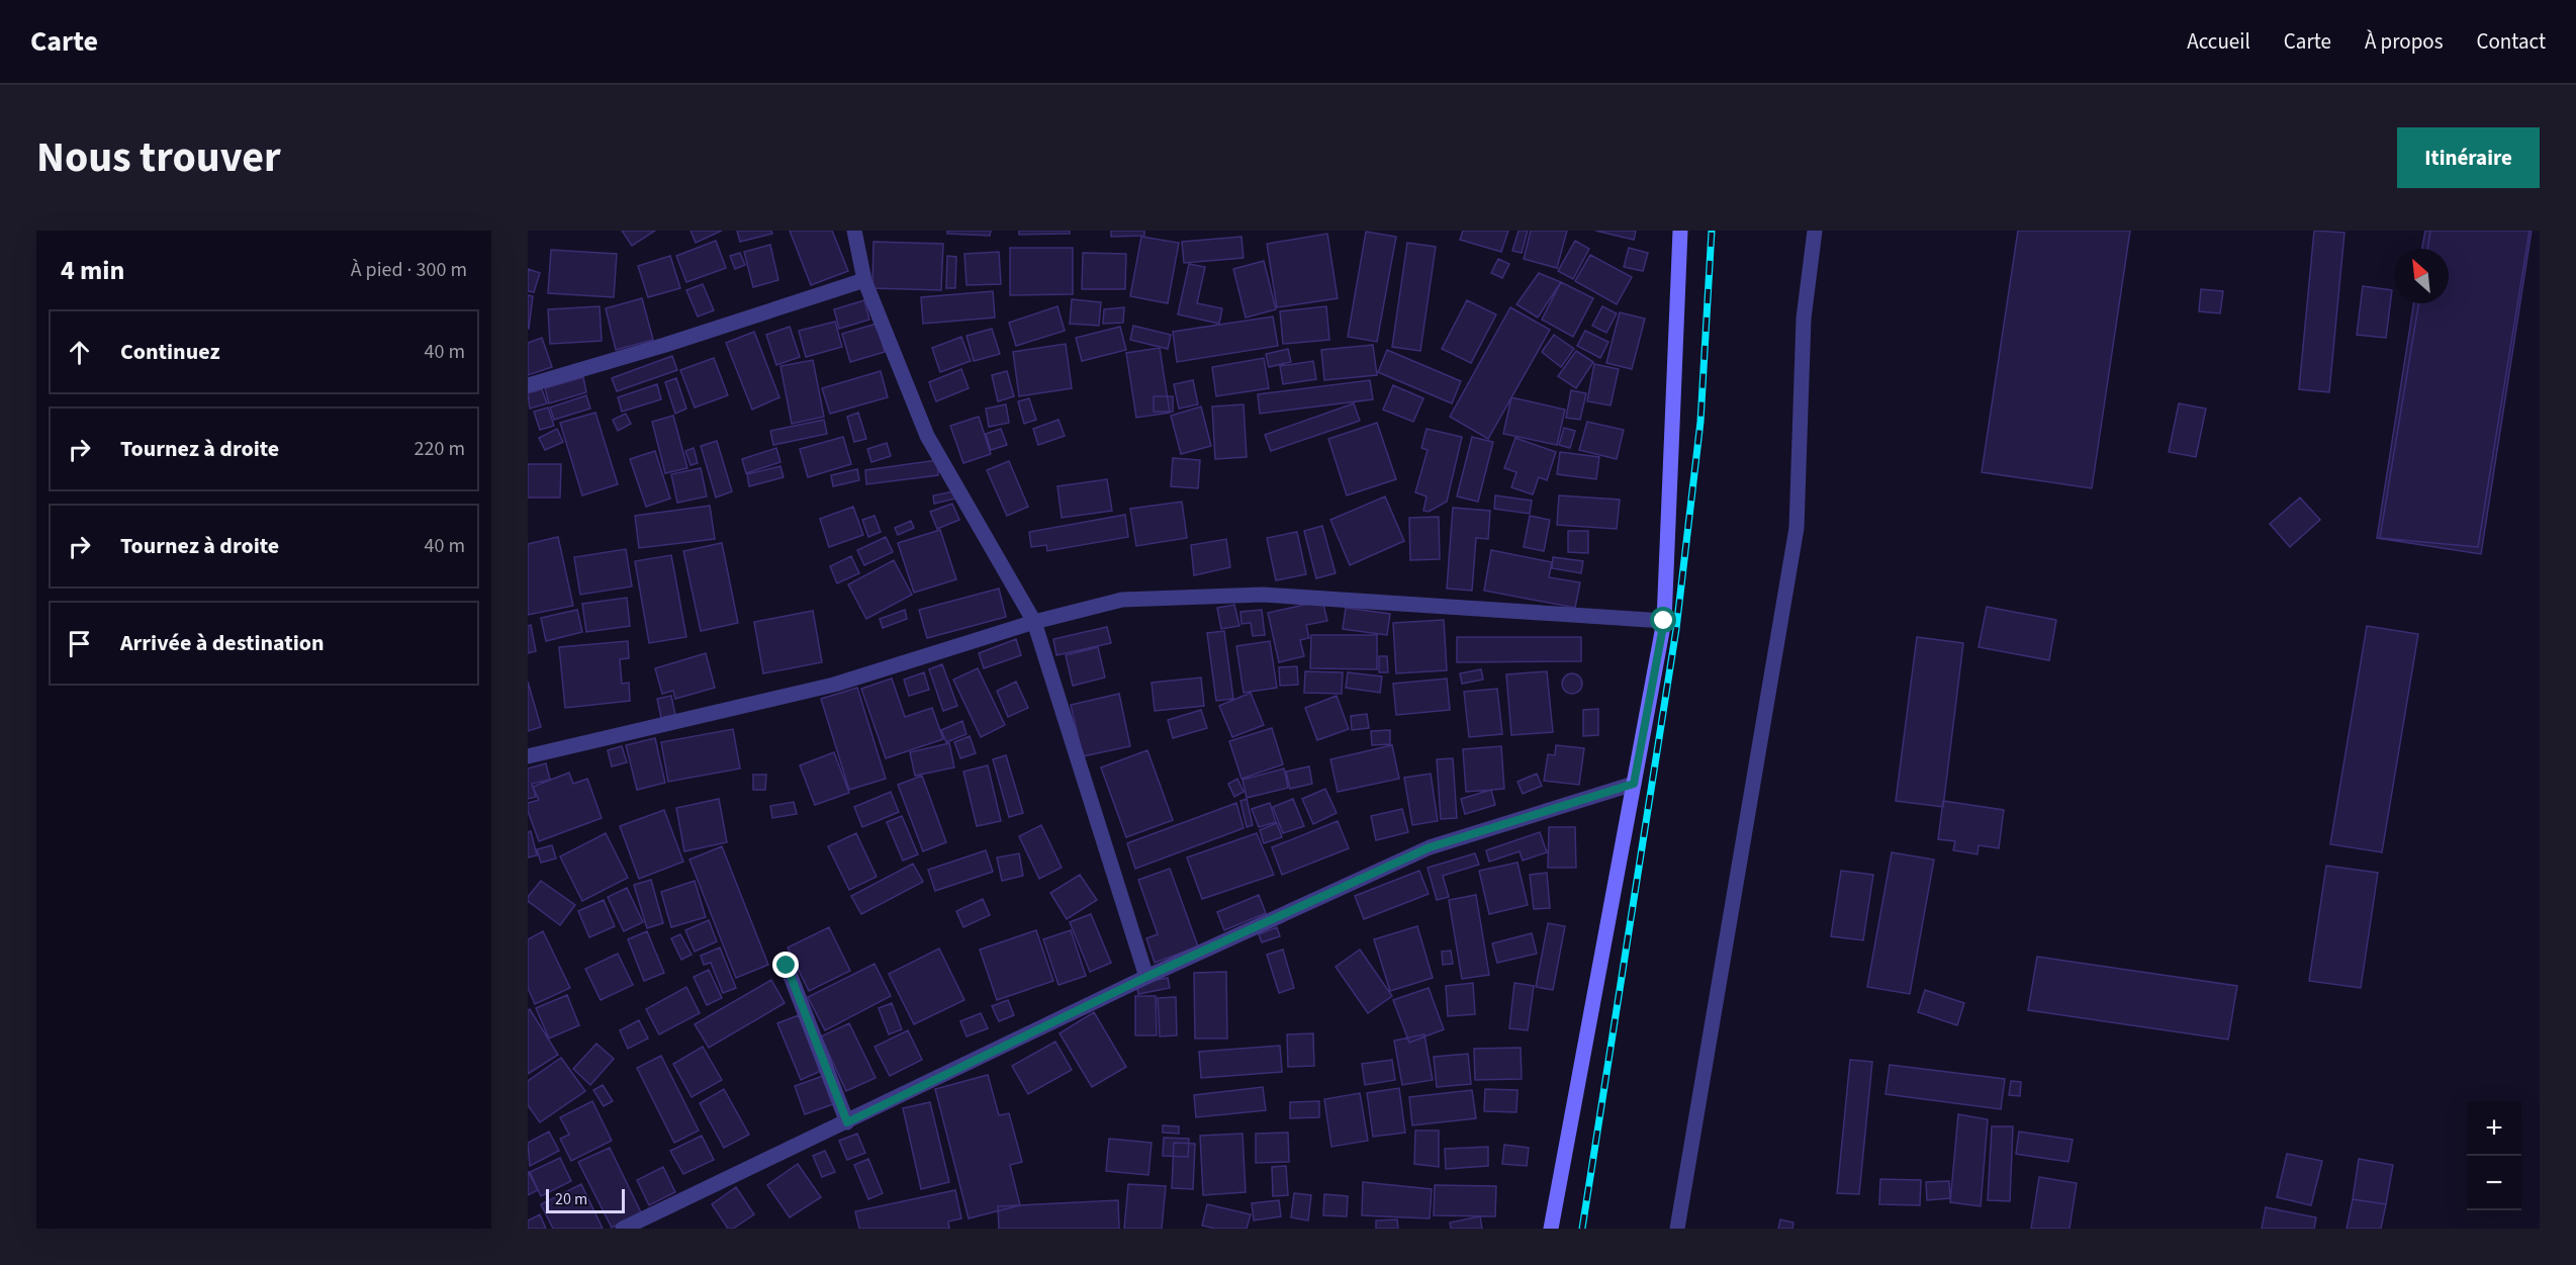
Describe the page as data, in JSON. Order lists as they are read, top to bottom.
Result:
{
  "scale_bar": "20 m",
  "north": "top left",
  "page": {
    "header": "Carte",
    "nav": [
      "Accueil",
      "Carte",
      "À propos",
      "Contact"
    ],
    "title": "Nous trouver",
    "buttons": "Itinéraire",
    "heading": ["4 min", "À pied · 300 m"],
    "list": [
      ["Continuez", "40 m"],
      ["Tournez à droite", "220 m"],
      ["Tournez à droite", "40 m"],
      "Arrivée à destination"
    ],
    "map_buttons": ["+", "−"],
    "scale": "20 m"
  }
}
